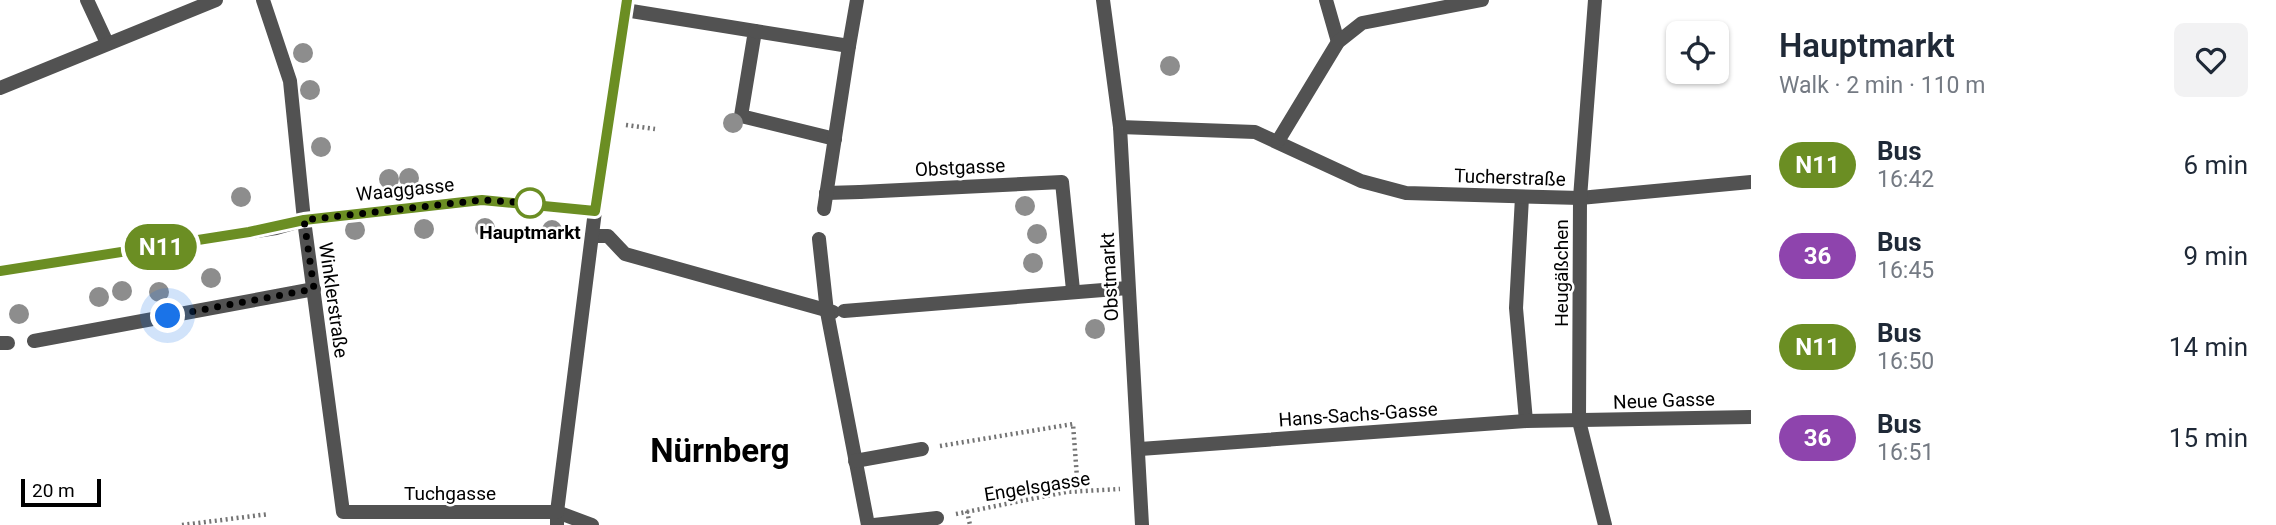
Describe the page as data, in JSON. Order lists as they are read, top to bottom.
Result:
{
  "streets": {
    "street": [
      "Obstgasse",
      "Tucherstraße",
      "Waaggasse",
      "Heugäßchen",
      "Obstmarkt",
      "Winklerstraße",
      "Neue Gasse",
      "Hans-Sachs-Gasse",
      "Tuchgasse"
    ],
    "path": ["Engelsgasse"]
  },
  "crossings": [
    ["Obstgasse", "Obstmarkt"],
    ["Tucherstraße", "Heugäßchen"],
    ["Waaggasse", "Winklerstraße"],
    ["Heugäßchen", "Neue Gasse"],
    ["Heugäßchen", "Hans-Sachs-Gasse"],
    ["Obstmarkt", "Hans-Sachs-Gasse"],
    ["Obstmarkt", "Engelsgasse"],
    ["Winklerstraße", "Tuchgasse"],
    ["Neue Gasse", "Hans-Sachs-Gasse"]
  ],
  "districts": ["Nürnberg"],
  "places": ["Hauptmarkt"],
  "lines": ["bus line N11"],
  "scale_bar": "20 m",
  "page": {
    "on_map": "N11",
    "heading": ["Hauptmarkt", "Walk · 2 min · 110 m"],
    "list": [
      {
        "mark": "N11",
        "name": "Bus",
        "note": "16:42",
        "value": "6 min"
      },
      {
        "mark": "36",
        "name": "Bus",
        "note": "16:45",
        "value": "9 min"
      },
      {
        "mark": "N11",
        "name": "Bus",
        "note": "16:50",
        "value": "14 min"
      },
      {
        "mark": "36",
        "name": "Bus",
        "note": "16:51",
        "value": "15 min"
      }
    ],
    "scale": "20 m"
  }
}
